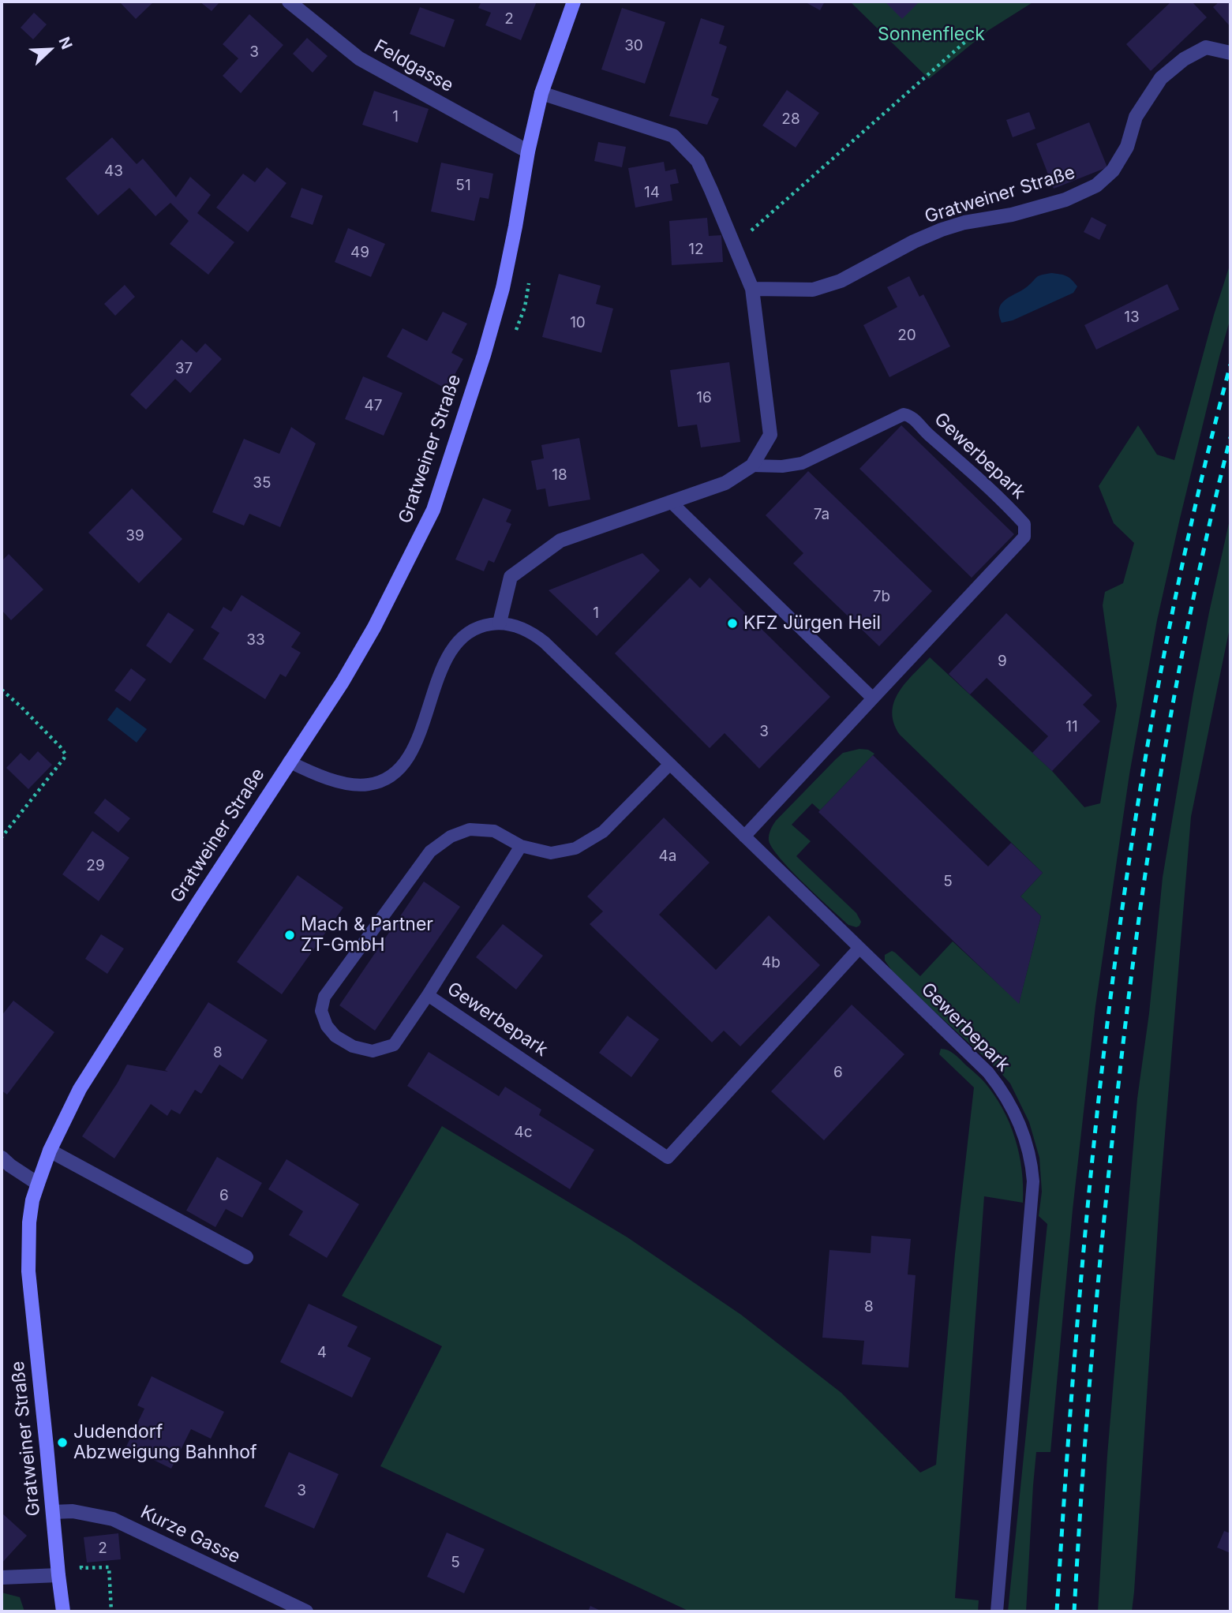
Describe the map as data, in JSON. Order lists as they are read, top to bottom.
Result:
{
  "streets": {
    "main road": ["Gratweiner Straße"],
    "street": ["Feldgasse", "Kurze Gasse"],
    "lane": ["Gewerbepark"]
  },
  "crossings": [
    ["Feldgasse", "Gratweiner Straße"],
    ["Gratweiner Straße", "Gewerbepark"],
    ["Gratweiner Straße", "Kurze Gasse"]
  ],
  "parks": ["Sonnenfleck"],
  "places": ["KFZ Jürgen Heil", "Mach & Partner ZT-GmbH", "Judendorf Abzweigung Bahnhof"],
  "house_numbers": [
    "2",
    "30",
    "3",
    "1",
    "28",
    "43",
    "51",
    "14",
    "12",
    "49",
    "13",
    "10",
    "20",
    "37",
    "16",
    "47",
    "18",
    "35",
    "7a",
    "39",
    "7b",
    "1",
    "33",
    "9",
    "11",
    "3",
    "4a",
    "29",
    "5",
    "4b",
    "8",
    "6",
    "4c",
    "6",
    "8",
    "4",
    "3",
    "2",
    "5"
  ],
  "north": "top right"
}
